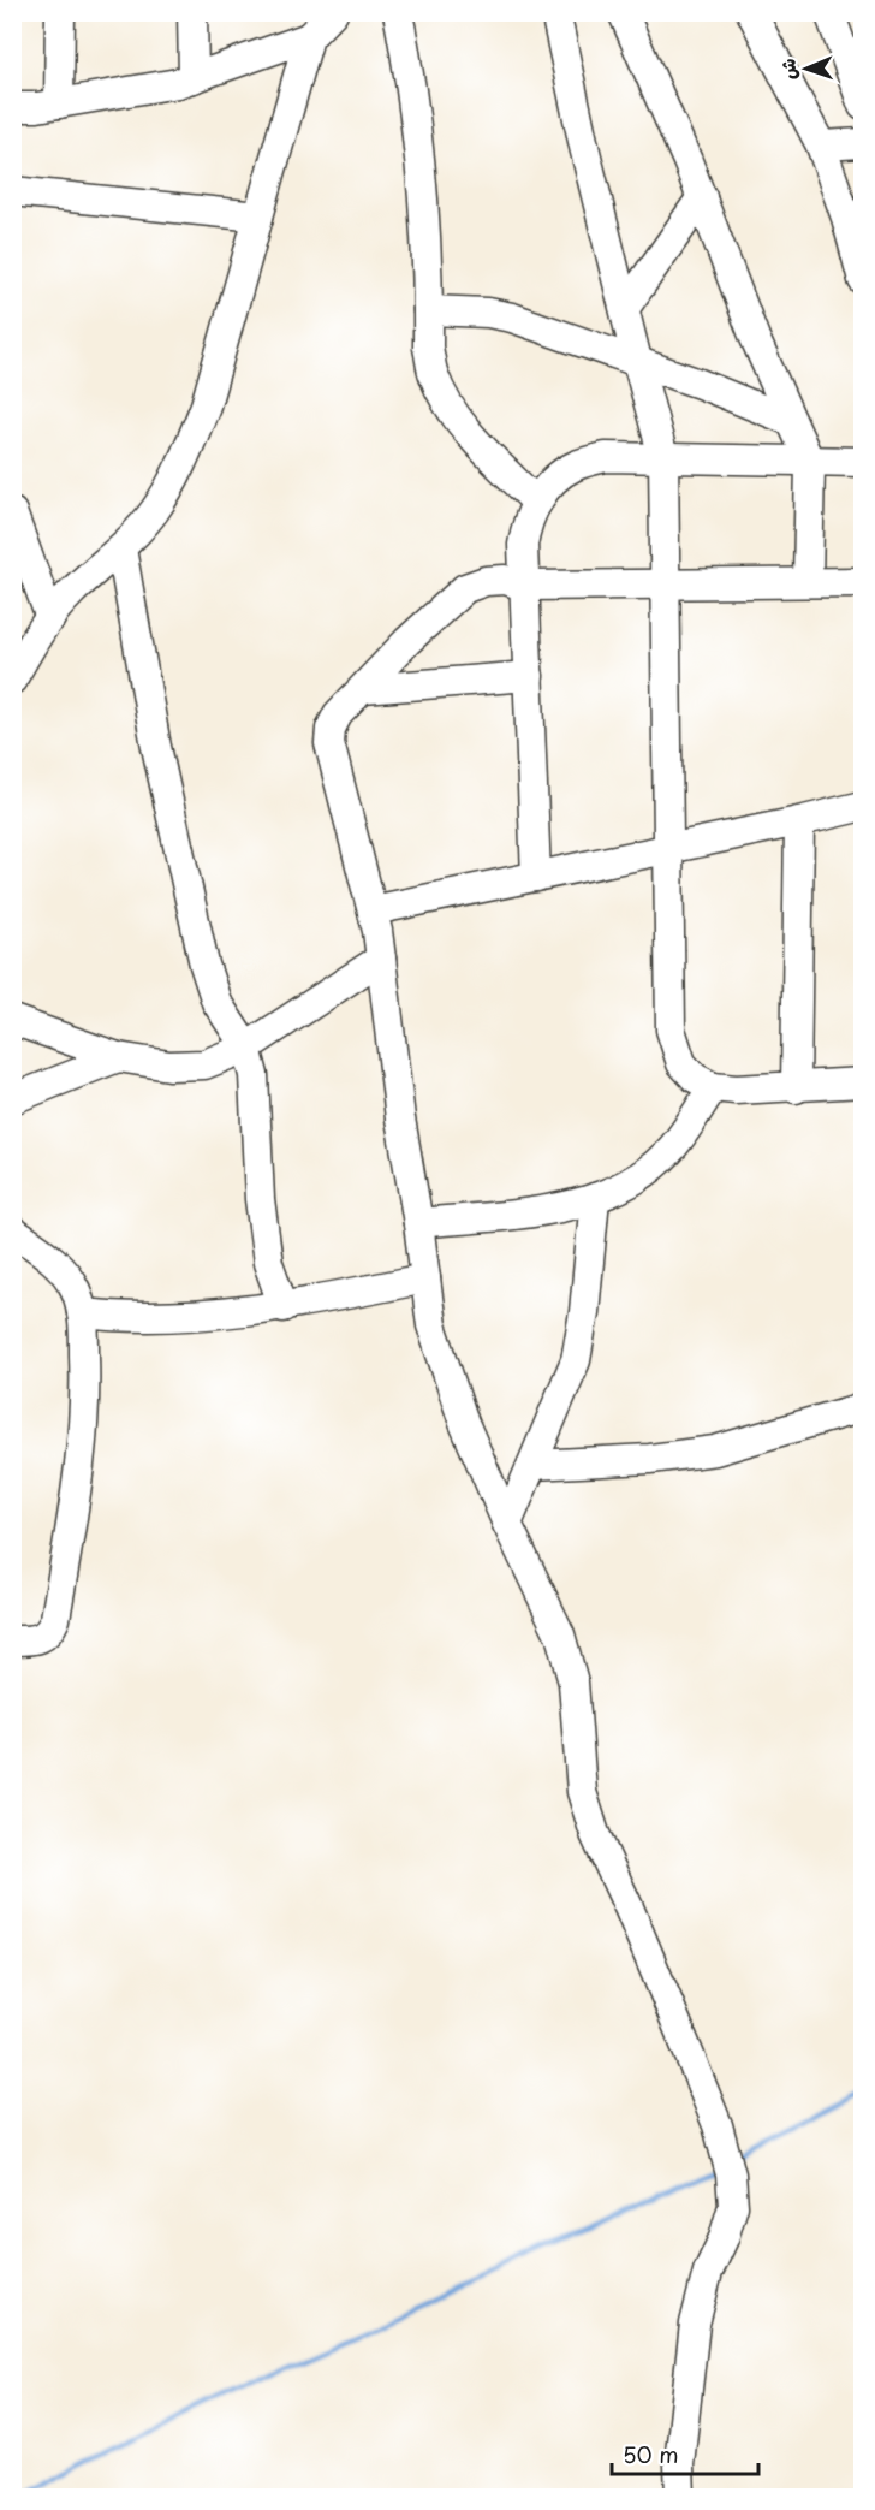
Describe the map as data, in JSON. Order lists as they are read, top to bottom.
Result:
{
  "scale_bar": "50 m",
  "north": "left"
}
